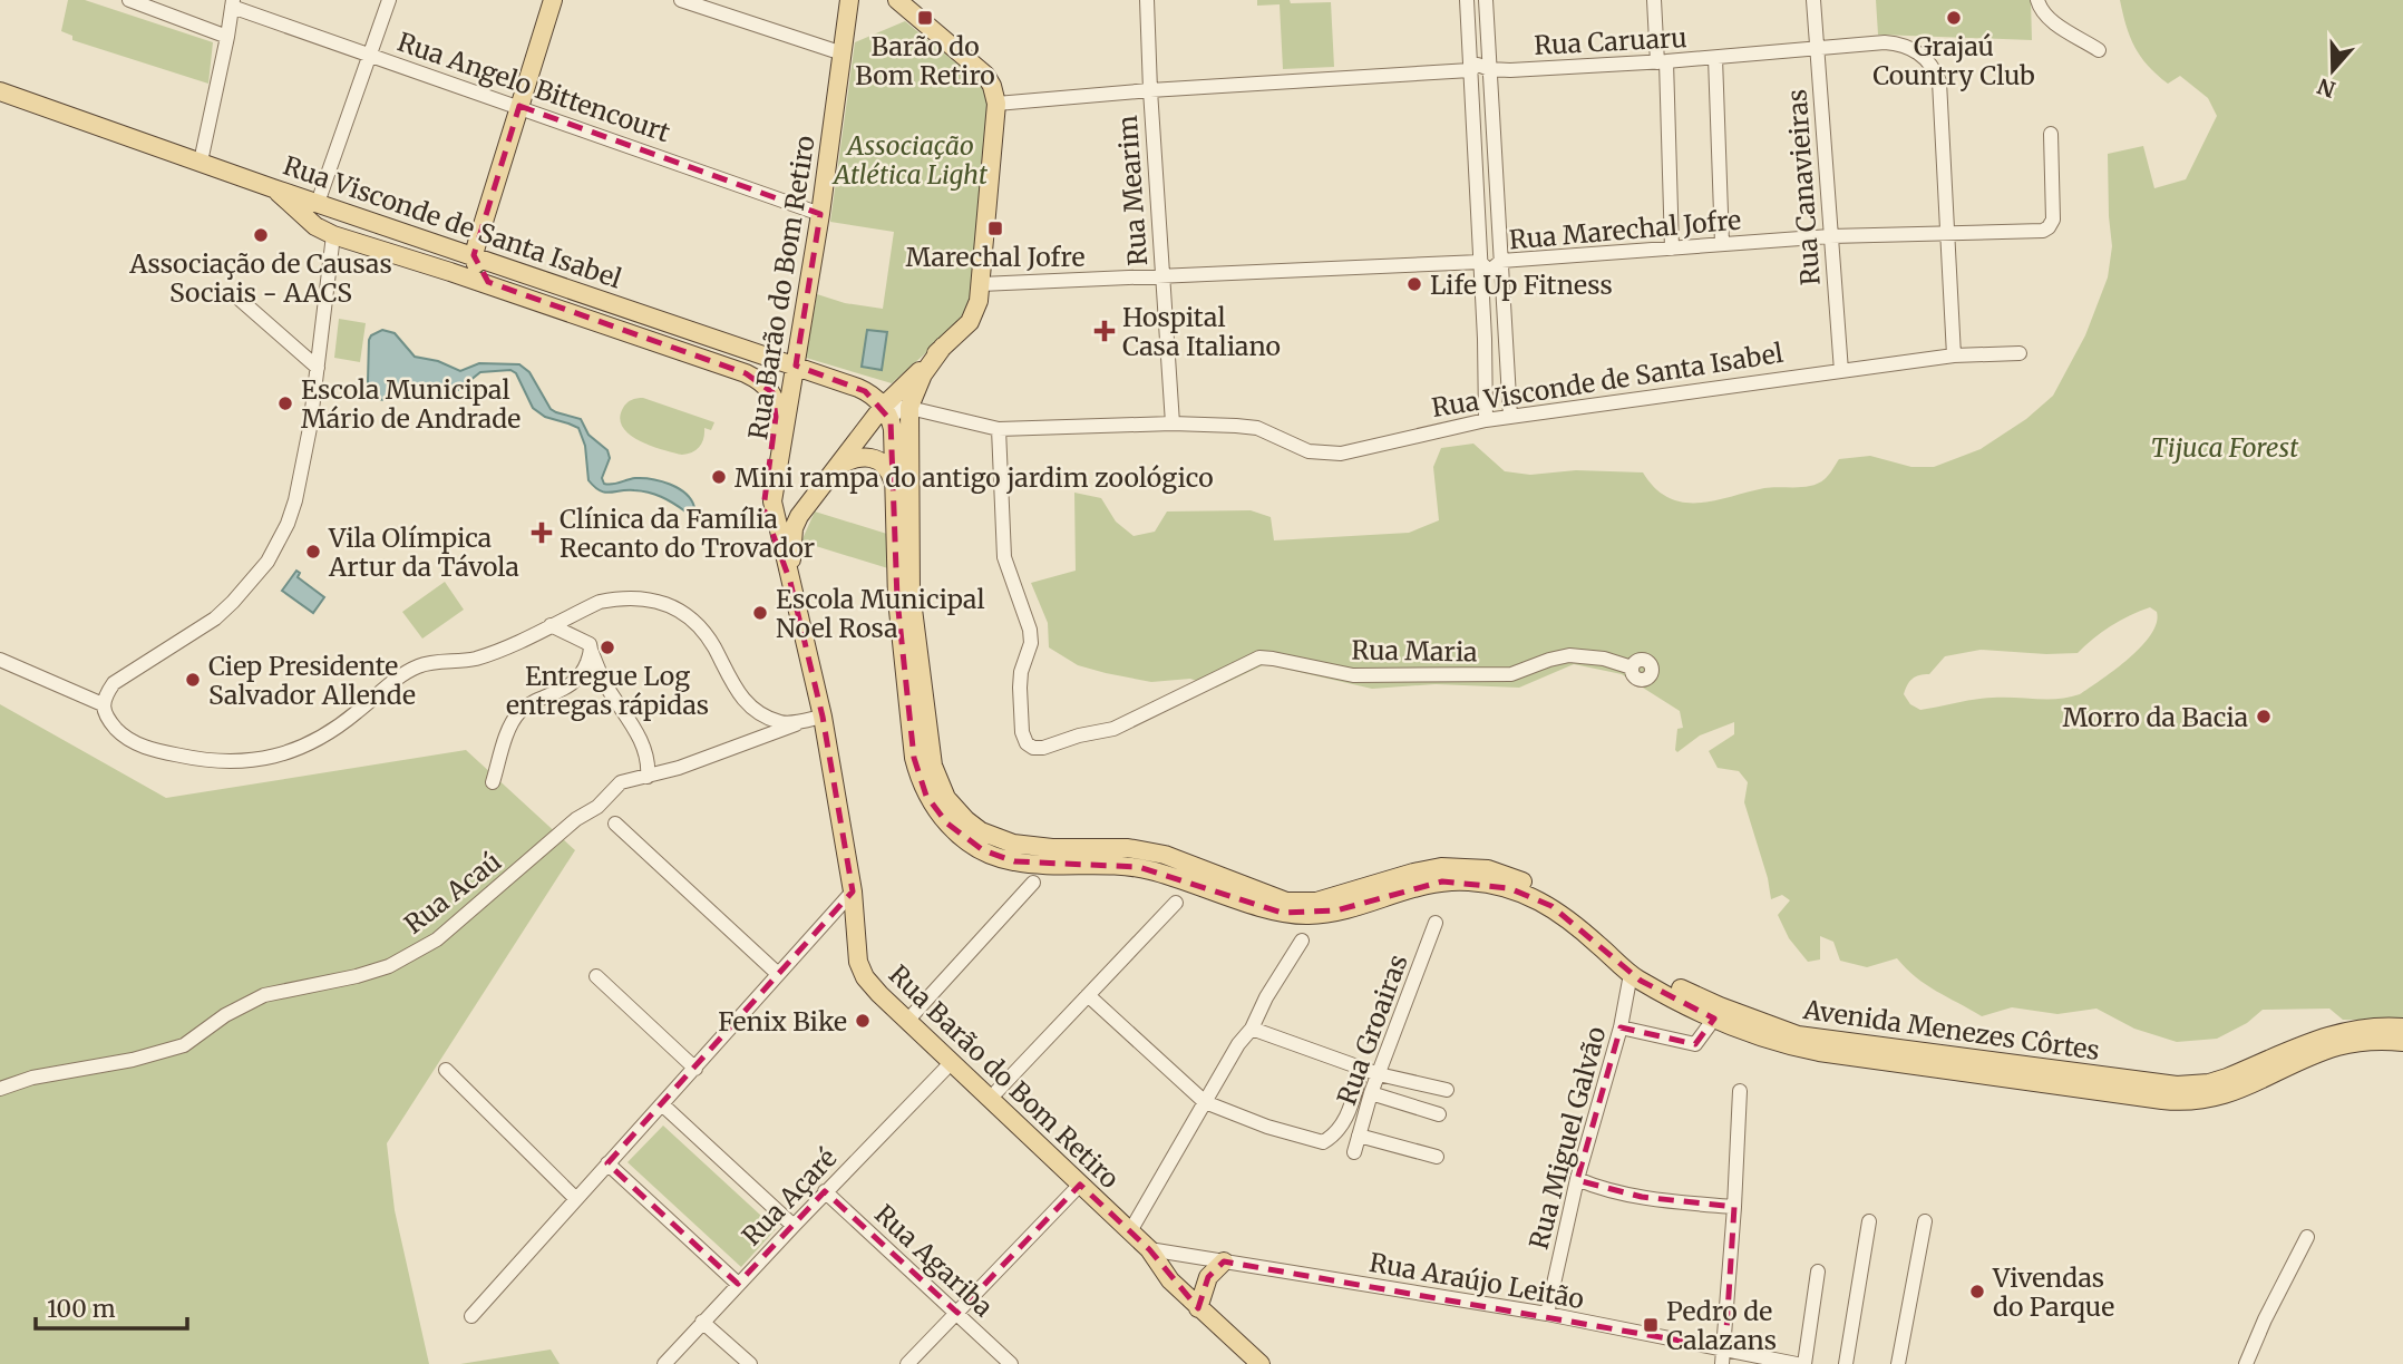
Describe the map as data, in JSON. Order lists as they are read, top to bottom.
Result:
{
  "streets": {
    "main road": ["Rua Visconde de Santa Isabel", "Rua Barão do Bom Retiro", "Avenida Menezes Côrtes"],
    "street": [
      "Rua Caruaru",
      "Rua Angelo Bittencourt",
      "Rua Canavieiras",
      "Rua Mearim",
      "Rua Marechal Jofre",
      "Rua Maria",
      "Rua Acaú",
      "Rua Groairas",
      "Rua Miguel Galvão",
      "Rua Açaré",
      "Rua Agariba",
      "Rua Araújo Leitão"
    ]
  },
  "crossings": [
    ["Rua Caruaru", "Rua Canavieiras"],
    ["Rua Caruaru", "Rua Mearim"],
    ["Rua Caruaru", "Rua Visconde de Santa Isabel"],
    ["Rua Caruaru", "Rua Marechal Jofre"],
    ["Rua Angelo Bittencourt", "Rua Barão do Bom Retiro"],
    ["Rua Canavieiras", "Rua Visconde de Santa Isabel"],
    ["Rua Canavieiras", "Rua Marechal Jofre"],
    ["Rua Mearim", "Rua Visconde de Santa Isabel"],
    ["Rua Mearim", "Rua Marechal Jofre"],
    ["Rua Visconde de Santa Isabel", "Rua Barão do Bom Retiro"],
    ["Rua Visconde de Santa Isabel", "Rua Maria"],
    ["Rua Visconde de Santa Isabel", "Avenida Menezes Côrtes"],
    ["Rua Barão do Bom Retiro", "Rua Acaú"],
    ["Rua Barão do Bom Retiro", "Rua Açaré"],
    ["Rua Barão do Bom Retiro", "Rua Araújo Leitão"],
    ["Avenida Menezes Côrtes", "Rua Miguel Galvão"],
    ["Rua Miguel Galvão", "Rua Araújo Leitão"],
    ["Rua Açaré", "Rua Agariba"]
  ],
  "parks": ["Associação Atlética Light", "Tijuca Forest"],
  "places": {
    "transit": ["Barão do Bom Retiro", "Marechal Jofre", "Pedro de Calazans"],
    "other": [
      "Grajaú Country Club",
      "Associação de Causas Sociais - AACS",
      "Life Up Fitness",
      "Escola Municipal Mário de Andrade",
      "Mini rampa do antigo jardim zoológico",
      "Vila Olímpica Artur da Távola",
      "Escola Municipal Noel Rosa",
      "Entregue Log entregas rápidas",
      "Ciep Presidente Salvador Allende",
      "Morro da Bacia",
      "Fenix Bike",
      "Vivendas do Parque"
    ],
    "health": ["Hospital Casa Italiano", "Clínica da Família Recanto do Trovador"]
  },
  "scale_bar": "100 m",
  "north": "bottom"
}
